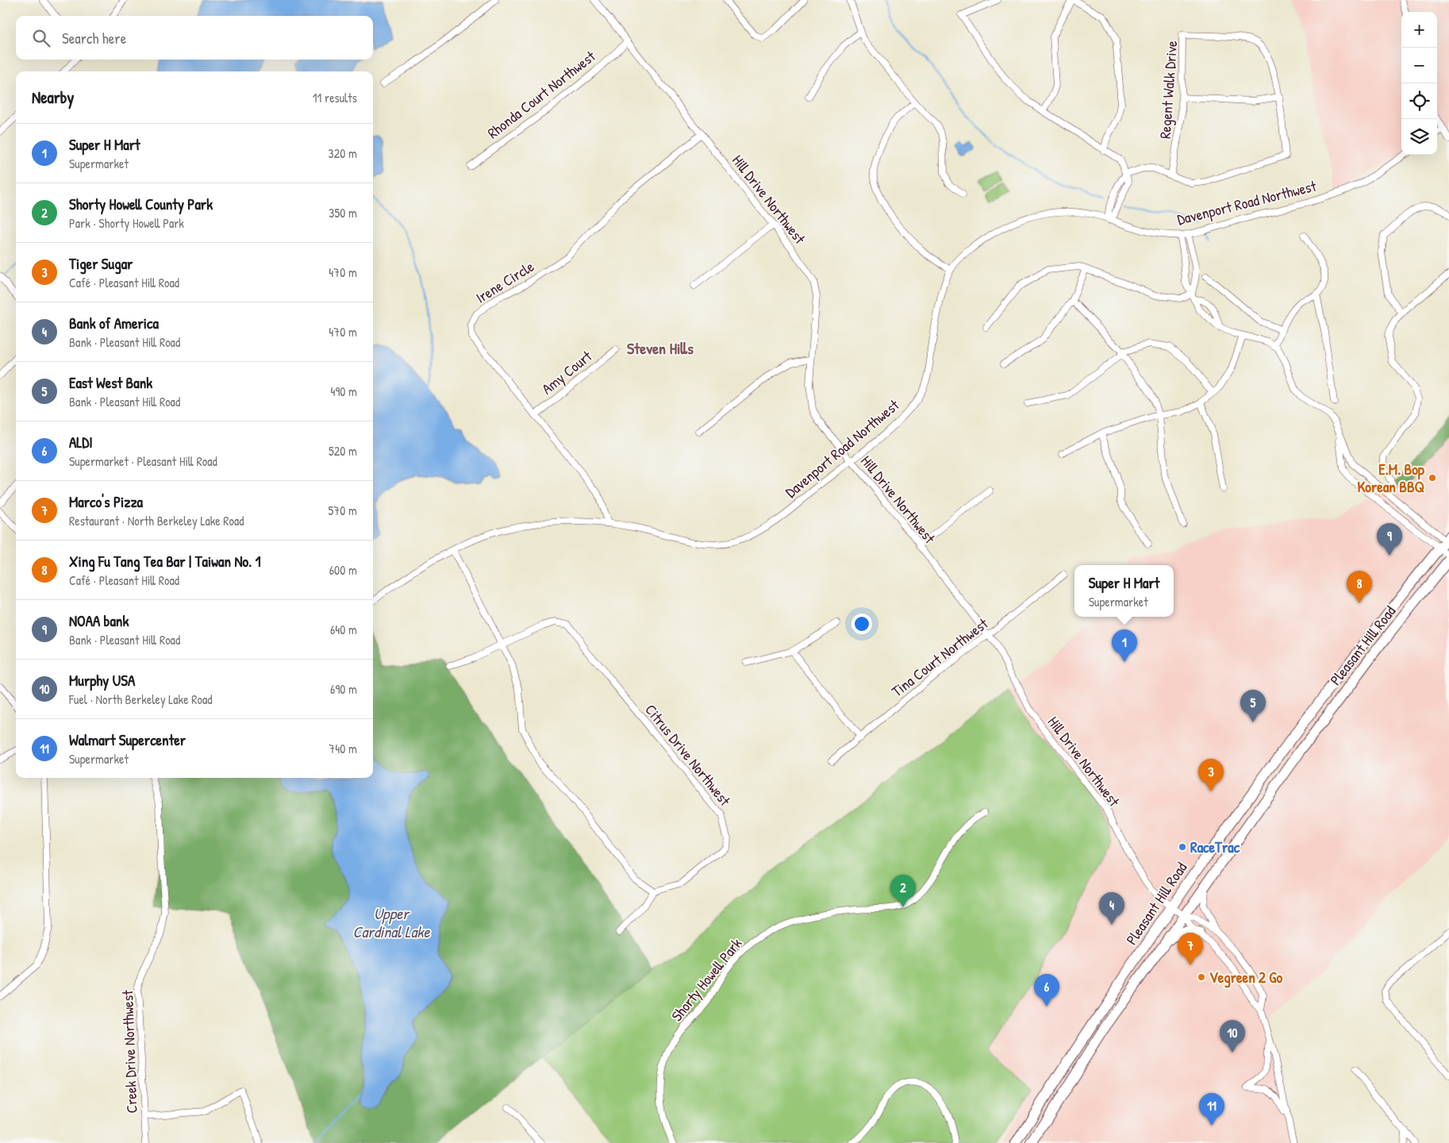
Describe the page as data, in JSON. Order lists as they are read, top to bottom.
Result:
{
  "streets": {
    "highway": ["Pleasant Hill Road"],
    "street": [
      "Regent Walk Drive",
      "Rhonda Court Northwest",
      "Hill Drive Northwest",
      "Davenport Road Northwest",
      "Irene Circle",
      "Amy Court",
      "Tina Court Northwest",
      "Citrus Drive Northwest",
      "Shorty Howell Park",
      "Creek Drive Northwest"
    ]
  },
  "crossings": [
    ["Rhonda Court Northwest", "Hill Drive Northwest"],
    ["Hill Drive Northwest", "Davenport Road Northwest"],
    ["Hill Drive Northwest", "Irene Circle"],
    ["Hill Drive Northwest", "Pleasant Hill Road"],
    ["Hill Drive Northwest", "Tina Court Northwest"],
    ["Davenport Road Northwest", "Irene Circle"],
    ["Irene Circle", "Amy Court"]
  ],
  "districts": ["Steven Hills"],
  "water": ["Upper Cardinal Lake"],
  "places": ["E.M. Bop Korean BBQ", "RaceTrac", "Vegreen 2 Go"],
  "page": {
    "map_buttons": ["+", "−"],
    "search": "Search here",
    "heading": ["Nearby", "11 results"],
    "list": [
      {
        "mark": "1",
        "name": "Super H Mart",
        "note": "Supermarket",
        "value": "320 m"
      },
      {
        "mark": "2",
        "name": "Shorty Howell County Park",
        "note": "Park · Shorty Howell Park",
        "value": "350 m"
      },
      {
        "mark": "3",
        "name": "Tiger Sugar",
        "note": "Café · Pleasant Hill Road",
        "value": "470 m"
      },
      {
        "mark": "4",
        "name": "Bank of America",
        "note": "Bank · Pleasant Hill Road",
        "value": "470 m"
      },
      {
        "mark": "5",
        "name": "East West Bank",
        "note": "Bank · Pleasant Hill Road",
        "value": "490 m"
      },
      {
        "mark": "6",
        "name": "ALDI",
        "note": "Supermarket · Pleasant Hill Road",
        "value": "520 m"
      },
      {
        "mark": "7",
        "name": "Marco's Pizza",
        "note": "Restaurant · North Berkeley Lake Road",
        "value": "570 m"
      },
      {
        "mark": "8",
        "name": "Xing Fu Tang Tea Bar | Taiwan No. 1",
        "note": "Café · Pleasant Hill Road",
        "value": "600 m"
      },
      {
        "mark": "9",
        "name": "NOAA bank",
        "note": "Bank · Pleasant Hill Road",
        "value": "640 m"
      },
      {
        "mark": "10",
        "name": "Murphy USA",
        "note": "Fuel · North Berkeley Lake Road",
        "value": "690 m"
      },
      {
        "mark": "11",
        "name": "Walmart Supercenter",
        "note": "Supermarket",
        "value": "740 m"
      }
    ],
    "pins": [
      "9",
      "8",
      "1",
      "5",
      "3",
      "2",
      "4",
      "7",
      "6",
      "10",
      "11"
    ],
    "popup": ["Super H Mart", "Supermarket"]
  }
}
